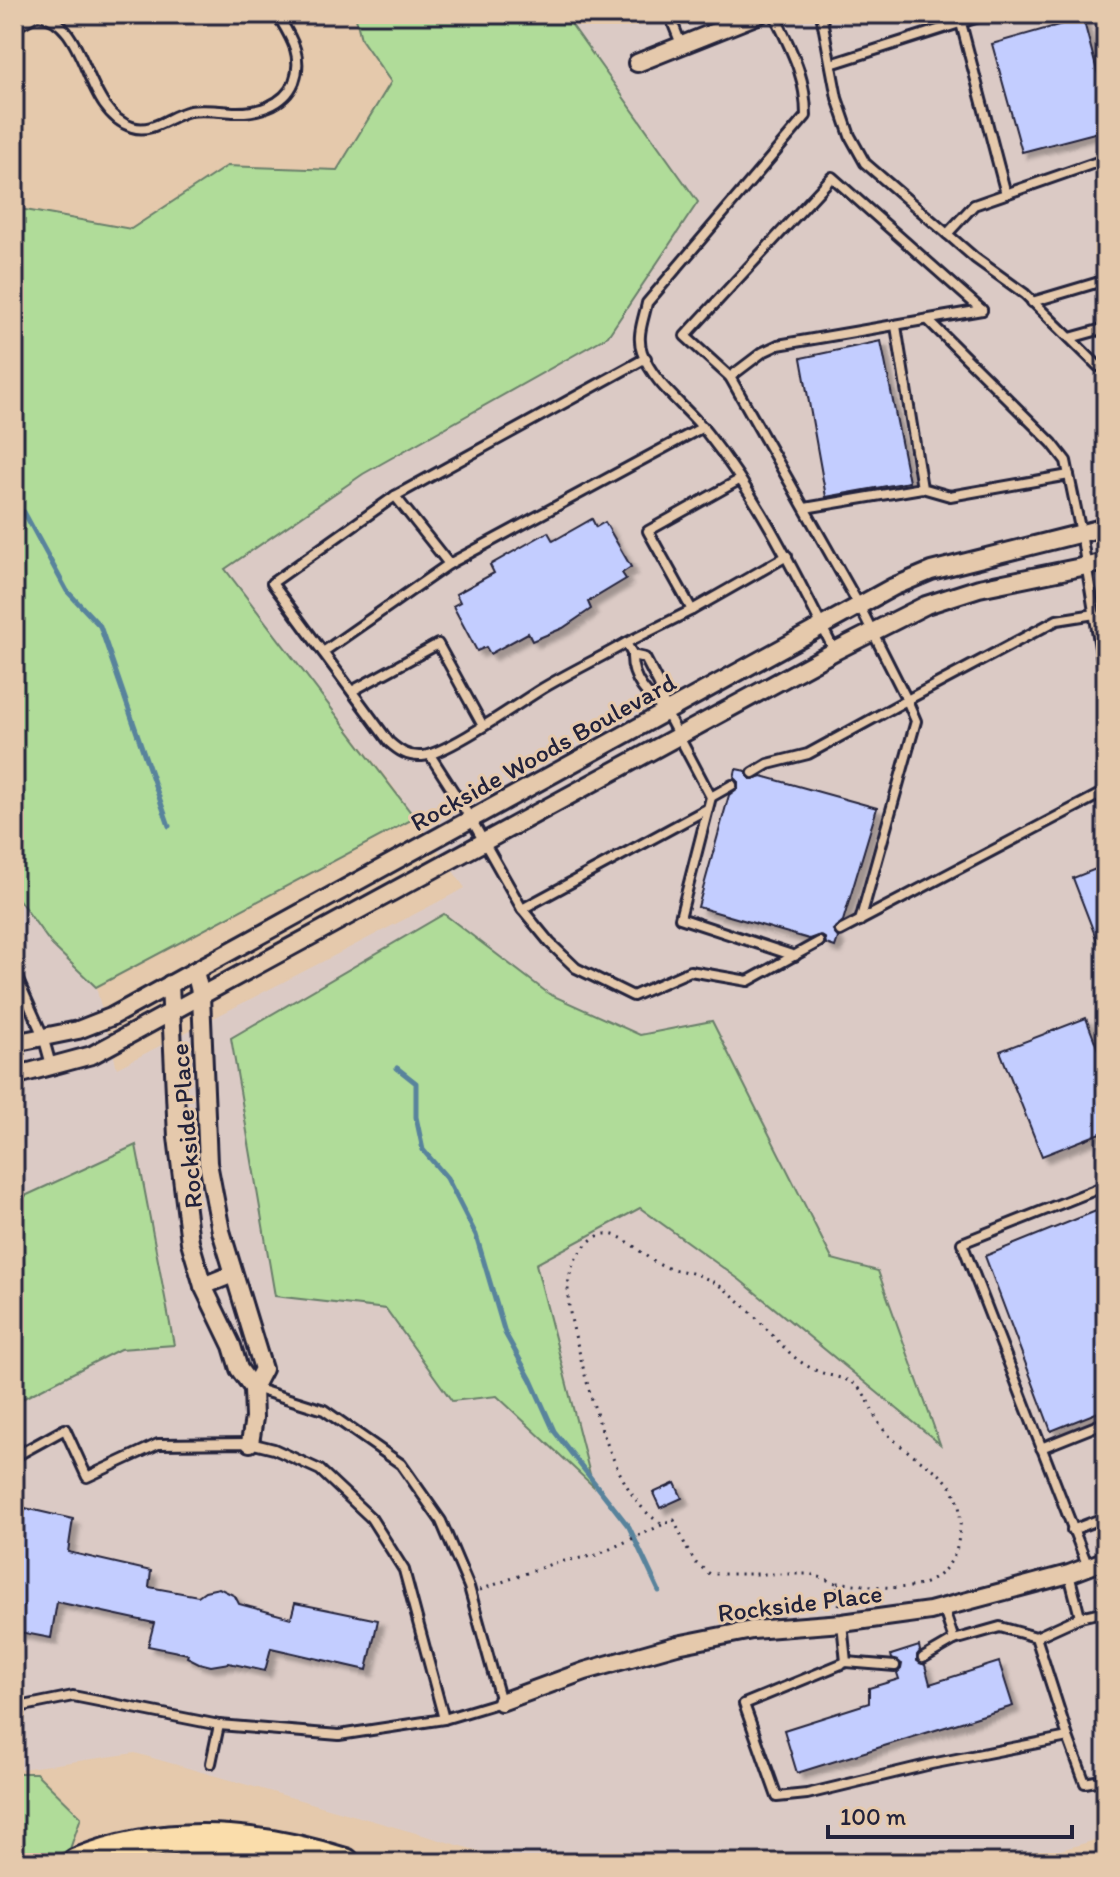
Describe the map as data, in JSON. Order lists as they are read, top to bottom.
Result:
{
  "streets": {
    "street": ["Rockside Woods Boulevard", "Rockside Place"]
  },
  "crossings": [
    ["Rockside Woods Boulevard", "Rockside Place"]
  ],
  "scale_bar": "100 m"
}
